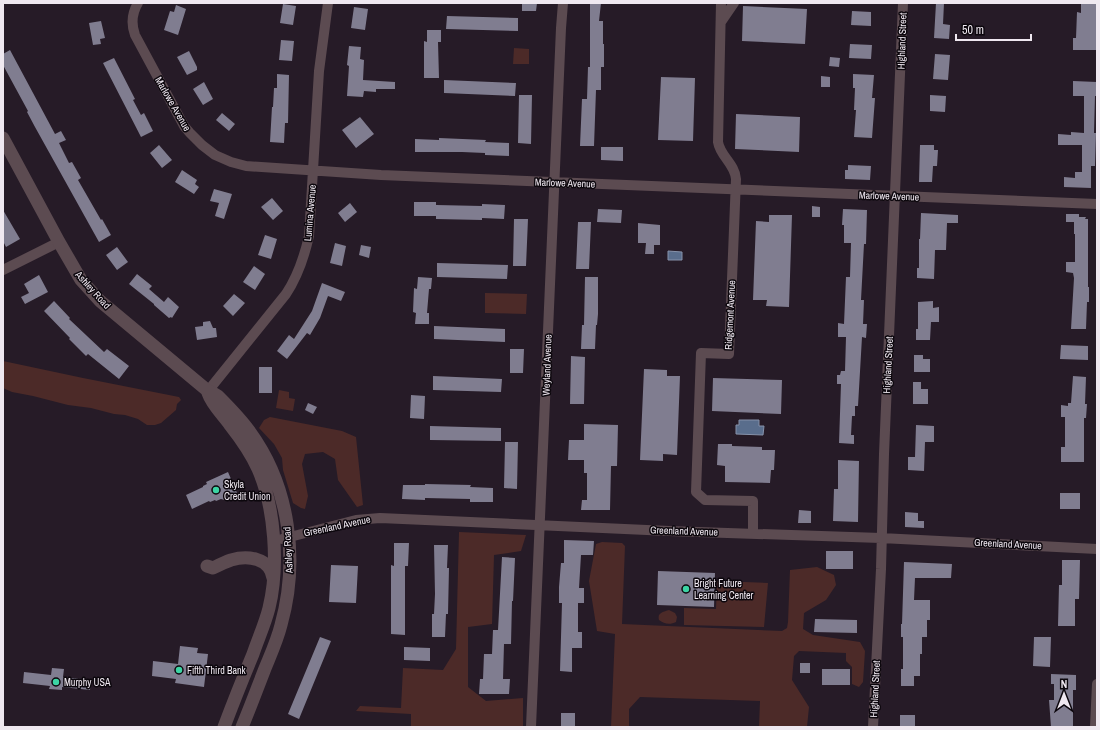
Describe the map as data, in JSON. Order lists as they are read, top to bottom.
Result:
{
  "streets": {
    "street": [
      "Highland Street",
      "Marlowe Avenue",
      "Lumina Avenue",
      "Ashley Road",
      "Ridgemont Avenue",
      "Weyland Avenue",
      "Greenland Avenue"
    ]
  },
  "crossings": [
    ["Highland Street", "Marlowe Avenue"],
    ["Highland Street", "Greenland Avenue"],
    ["Marlowe Avenue", "Lumina Avenue"],
    ["Marlowe Avenue", "Ridgemont Avenue"],
    ["Marlowe Avenue", "Weyland Avenue"],
    ["Lumina Avenue", "Ashley Road"],
    ["Ashley Road", "Greenland Avenue"],
    ["Ridgemont Avenue", "Greenland Avenue"],
    ["Weyland Avenue", "Greenland Avenue"]
  ],
  "places": [
    "Skyla Credit Union",
    "Bright Future Learning Center",
    "Fifth Third Bank",
    "Murphy USA"
  ],
  "scale_bar": "50 m",
  "north": "top"
}
